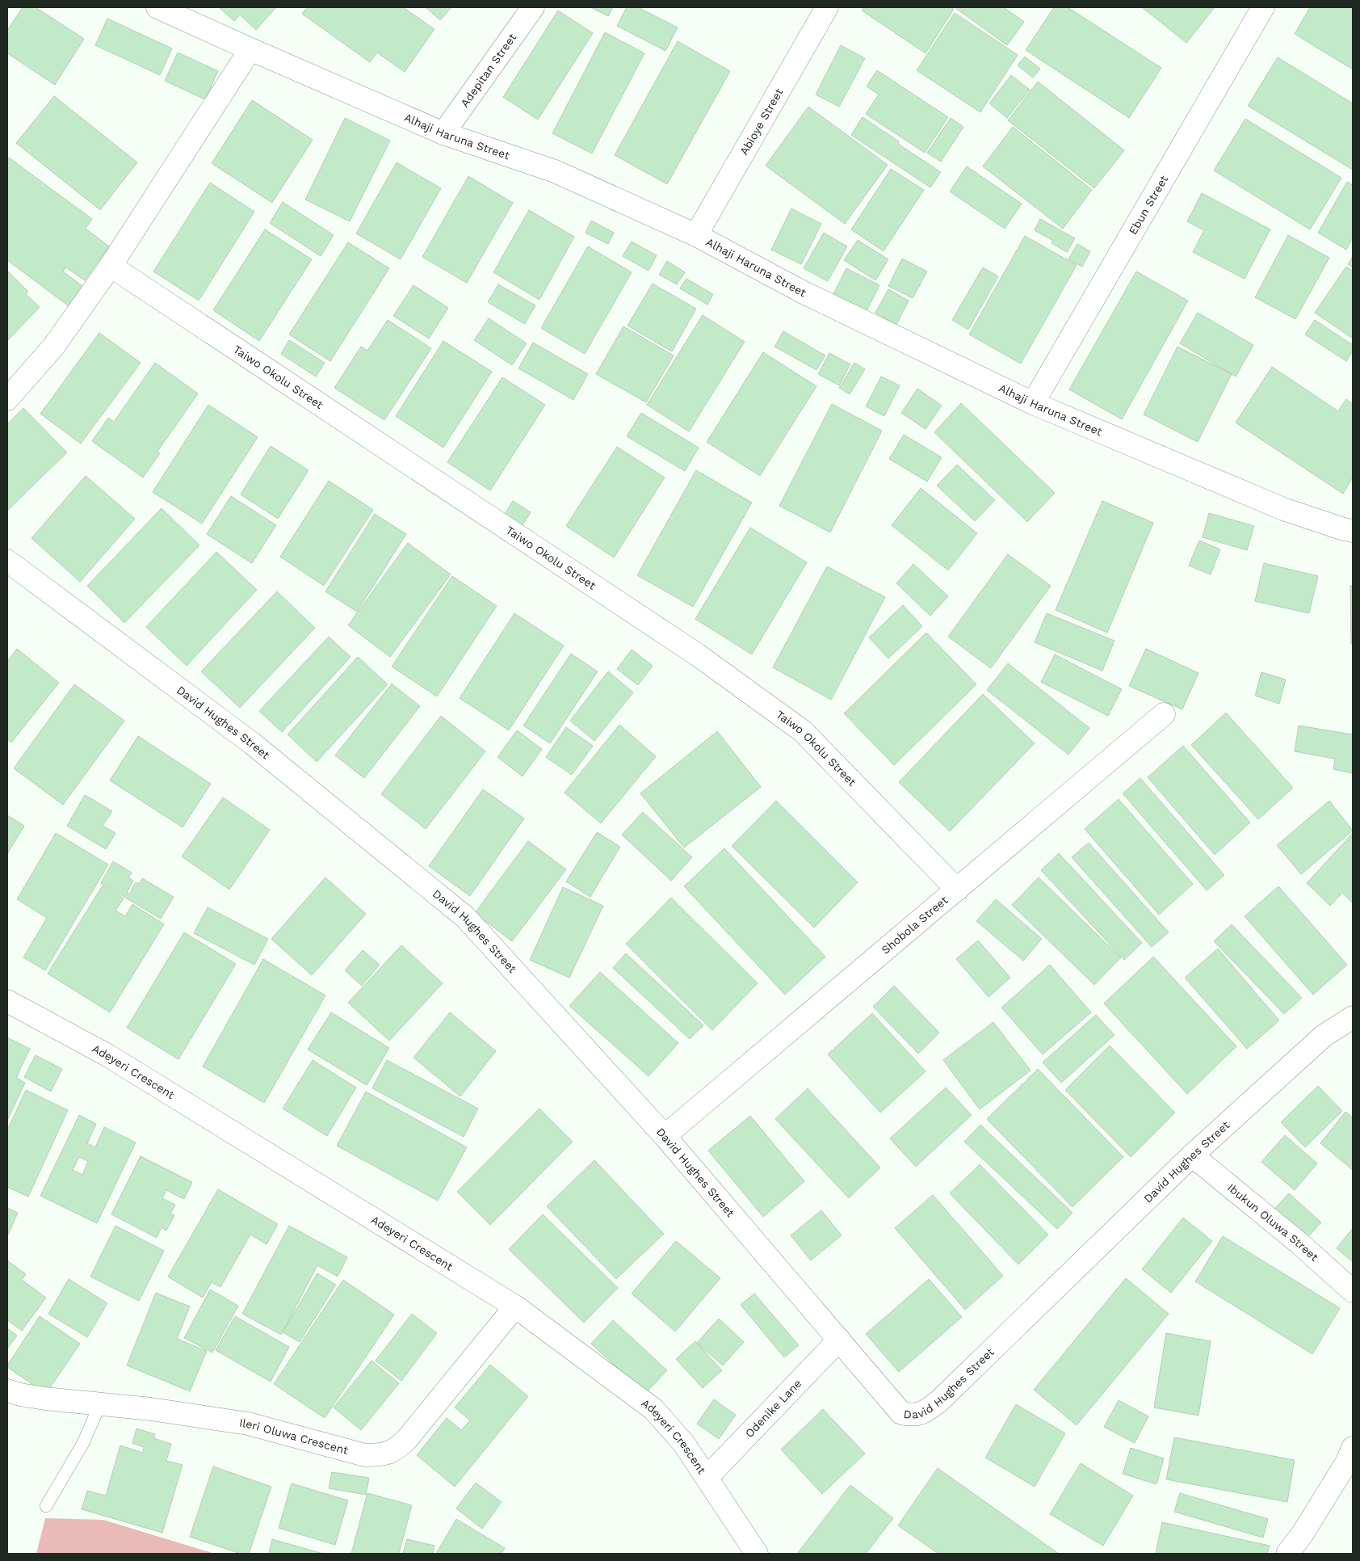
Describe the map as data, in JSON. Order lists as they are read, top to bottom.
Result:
{
  "streets": {
    "street": [
      "Adepitan Street",
      "Abioye Street",
      "Alhaji Haruna Street",
      "Ebun Street",
      "Taiwo Okolu Street",
      "David Hughes Street",
      "Shobola Street",
      "Adeyeri Crescent",
      "Ibukun Oluwa Street",
      "Odenike Lane",
      "Ileri Oluwa Crescent"
    ]
  },
  "crossings": [
    ["Adepitan Street", "Alhaji Haruna Street"],
    ["Abioye Street", "Alhaji Haruna Street"],
    ["Alhaji Haruna Street", "Ebun Street"],
    ["Taiwo Okolu Street", "Shobola Street"],
    ["David Hughes Street", "Shobola Street"],
    ["David Hughes Street", "Ibukun Oluwa Street"],
    ["David Hughes Street", "Odenike Lane"],
    ["Adeyeri Crescent", "Odenike Lane"],
    ["Adeyeri Crescent", "Ileri Oluwa Crescent"]
  ]
}
